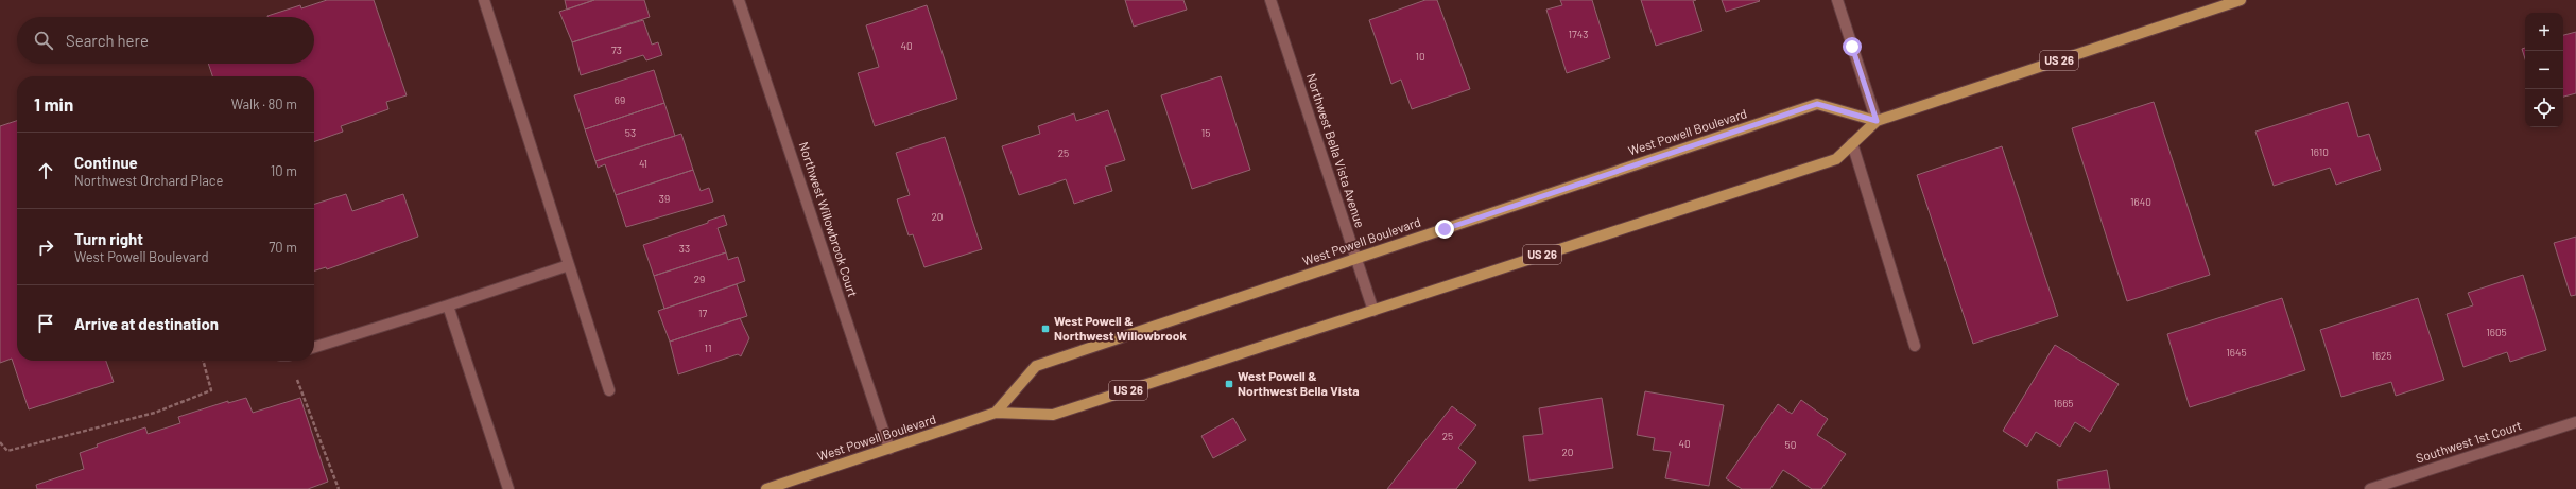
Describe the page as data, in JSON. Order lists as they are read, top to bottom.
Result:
{
  "streets": {
    "main road": ["US 26", "West Powell Boulevard"],
    "street": ["Northwest Bella Vista Avenue", "Northwest Willowbrook Court", "Southwest 1st Court"]
  },
  "crossings": [
    ["West Powell Boulevard", "Northwest Bella Vista Avenue"],
    ["West Powell Boulevard", "Northwest Willowbrook Court"]
  ],
  "places": {
    "transit": ["West Powell & Northwest Willowbrook", "West Powell & Northwest Bella Vista"]
  },
  "house_numbers": [
    "1743",
    "40",
    "73",
    "10",
    "69",
    "53",
    "15",
    "1610",
    "25",
    "41",
    "39",
    "1640",
    "20",
    "33",
    "29",
    "17",
    "1605",
    "11",
    "1645",
    "1625",
    "1665",
    "25",
    "40",
    "50",
    "20"
  ],
  "page": {
    "map_buttons": ["+", "−"],
    "search": "Search here",
    "heading": ["1 min", "Walk · 80 m"],
    "list": [
      ["Continue", "Northwest Orchard Place", "10 m"],
      ["Turn right", "West Powell Boulevard", "70 m"],
      "Arrive at destination"
    ]
  }
}
